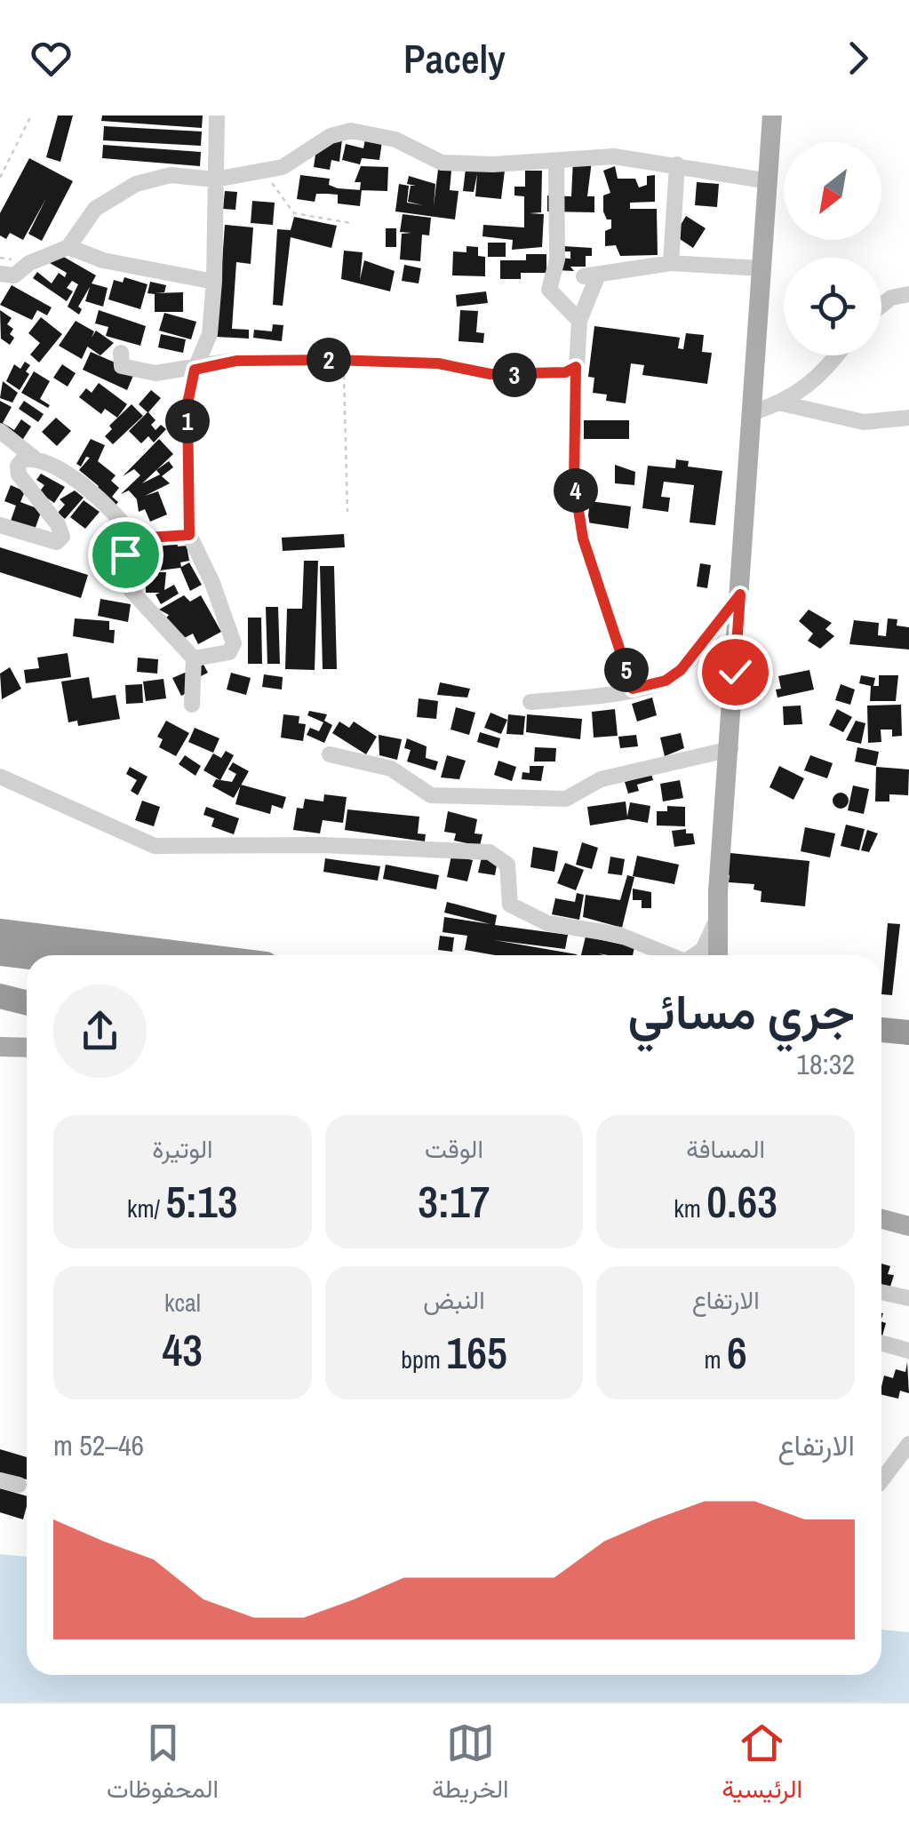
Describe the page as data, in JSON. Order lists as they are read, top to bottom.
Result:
{
  "north": "bottom left",
  "page": {
    "header": "Pacely",
    "pins": [
      "2",
      "3",
      "1",
      "4",
      "5"
    ],
    "heading": ["جري مسائي", "18:32"],
    "stats": [
      ["المسافة", "0.63 km"],
      ["الوقت", "3:17"],
      ["الوتيرة", "5:13 /km"],
      ["الارتفاع", "6 m"],
      ["النبض", "165 bpm"],
      ["kcal", "43"]
    ],
    "chart": ["الارتفاع", "46–52 m"],
    "tabs": ["الرئيسية", "الخريطة", "المحفوظات"]
  }
}
